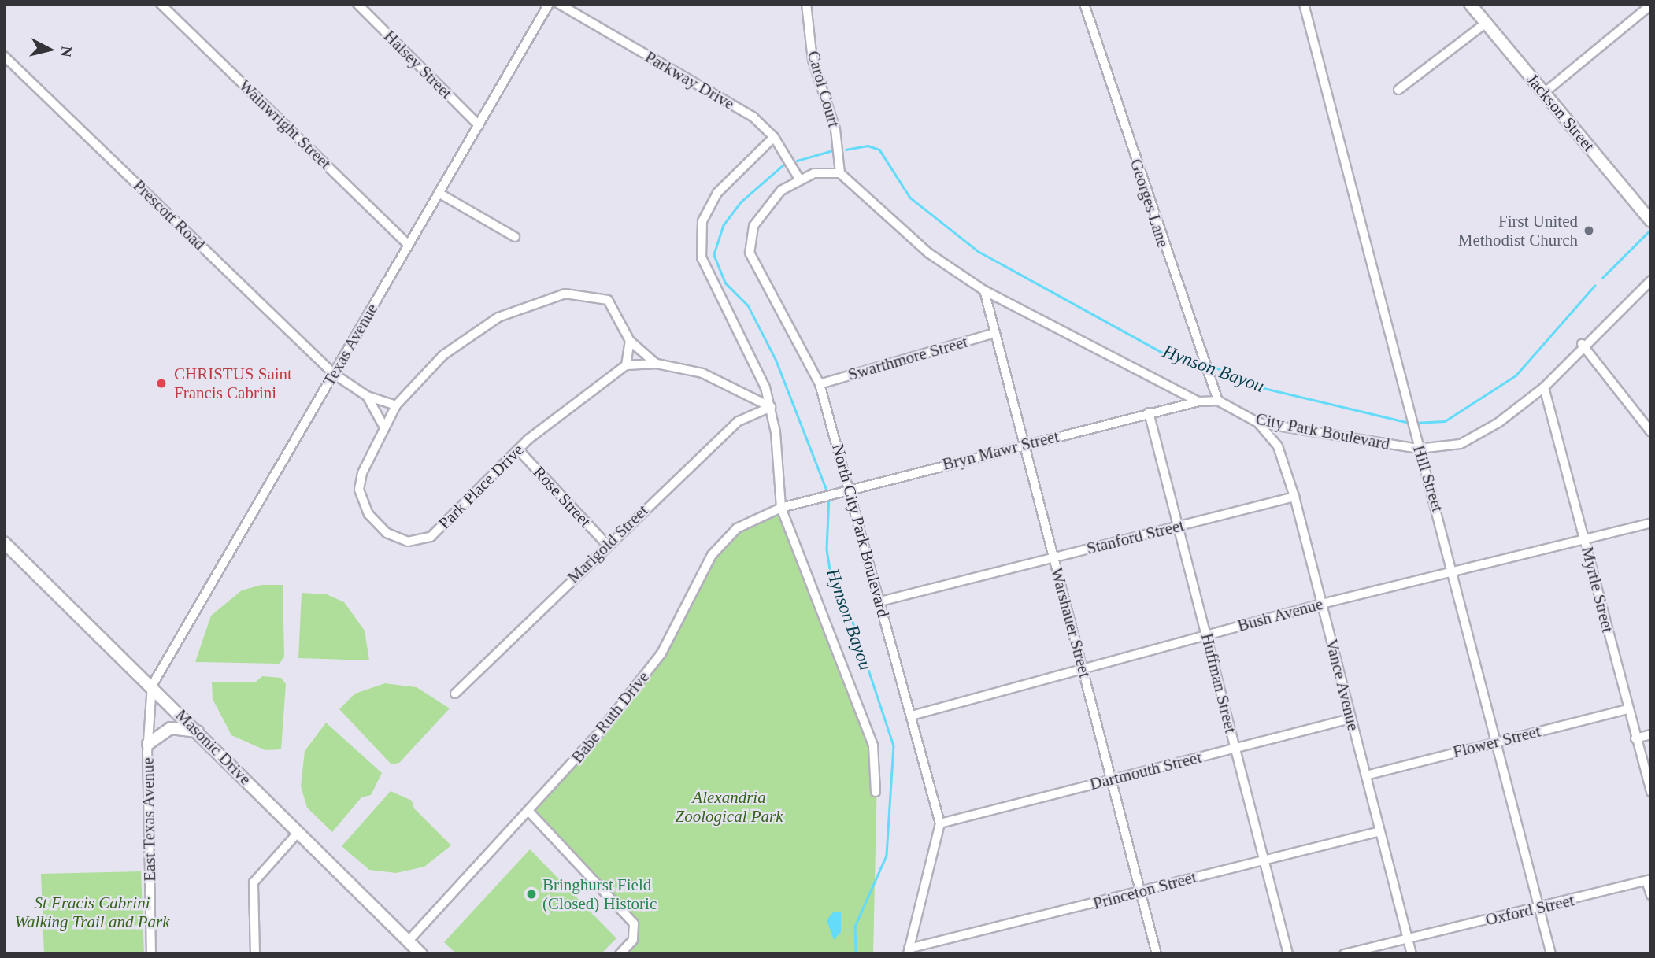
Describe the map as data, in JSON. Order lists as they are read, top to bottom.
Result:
{
  "streets": {
    "main road": ["Jackson Street", "Masonic Drive"],
    "street": [
      "Halsey Street",
      "Parkway Drive",
      "Carol Court",
      "Wainwright Street",
      "Georges Lane",
      "Prescott Road",
      "Texas Avenue",
      "Swarthmore Street",
      "City Park Boulevard",
      "Bryn Mawr Street",
      "Hill Street",
      "Park Place Drive",
      "Rose Street",
      "North City Park Boulevard",
      "Stanford Street",
      "Marigold Street",
      "Myrtle Street",
      "Bush Avenue",
      "Warshauer Street",
      "Huffman Street",
      "Vance Avenue",
      "Babe Ruth Drive",
      "Flower Street",
      "Dartmouth Street",
      "East Texas Avenue",
      "Princeton Street",
      "Oxford Street"
    ]
  },
  "crossings": [
    ["Halsey Street", "Texas Avenue"],
    ["Parkway Drive", "North City Park Boulevard"],
    ["Carol Court", "North City Park Boulevard"],
    ["Wainwright Street", "Texas Avenue"],
    ["Georges Lane", "City Park Boulevard"],
    ["Prescott Road", "Texas Avenue"],
    ["Texas Avenue", "Masonic Drive"],
    ["Texas Avenue", "East Texas Avenue"],
    ["Swarthmore Street", "North City Park Boulevard"],
    ["Swarthmore Street", "Warshauer Street"],
    ["City Park Boulevard", "Hill Street"],
    ["City Park Boulevard", "Myrtle Street"],
    ["City Park Boulevard", "Vance Avenue"],
    ["Bryn Mawr Street", "North City Park Boulevard"],
    ["Bryn Mawr Street", "Warshauer Street"],
    ["Bryn Mawr Street", "Huffman Street"],
    ["Bryn Mawr Street", "Babe Ruth Drive"],
    ["Hill Street", "Bush Avenue"],
    ["Hill Street", "Flower Street"],
    ["Hill Street", "Oxford Street"],
    ["Park Place Drive", "Rose Street"],
    ["Rose Street", "Marigold Street"],
    ["North City Park Boulevard", "Stanford Street"],
    ["North City Park Boulevard", "Bush Avenue"],
    ["North City Park Boulevard", "Dartmouth Street"],
    ["North City Park Boulevard", "Princeton Street"],
    ["Stanford Street", "Warshauer Street"],
    ["Stanford Street", "Huffman Street"],
    ["Stanford Street", "Vance Avenue"],
    ["Myrtle Street", "Bush Avenue"],
    ["Myrtle Street", "Flower Street"],
    ["Bush Avenue", "Warshauer Street"],
    ["Bush Avenue", "Huffman Street"],
    ["Bush Avenue", "Vance Avenue"],
    ["Warshauer Street", "Dartmouth Street"],
    ["Warshauer Street", "Princeton Street"],
    ["Huffman Street", "Dartmouth Street"],
    ["Huffman Street", "Princeton Street"],
    ["Vance Avenue", "Flower Street"],
    ["Vance Avenue", "Dartmouth Street"],
    ["Vance Avenue", "Princeton Street"],
    ["Vance Avenue", "Oxford Street"],
    ["Babe Ruth Drive", "Masonic Drive"],
    ["Masonic Drive", "East Texas Avenue"]
  ],
  "water": ["Hynson Bayou"],
  "parks": ["Alexandria Zoological Park", "St Fracis Cabrini Walking Trail and Park"],
  "places": ["First United Methodist Church", "CHRISTUS Saint Francis Cabrini", "Bringhurst Field (Closed) Historic"],
  "north": "right"
}
